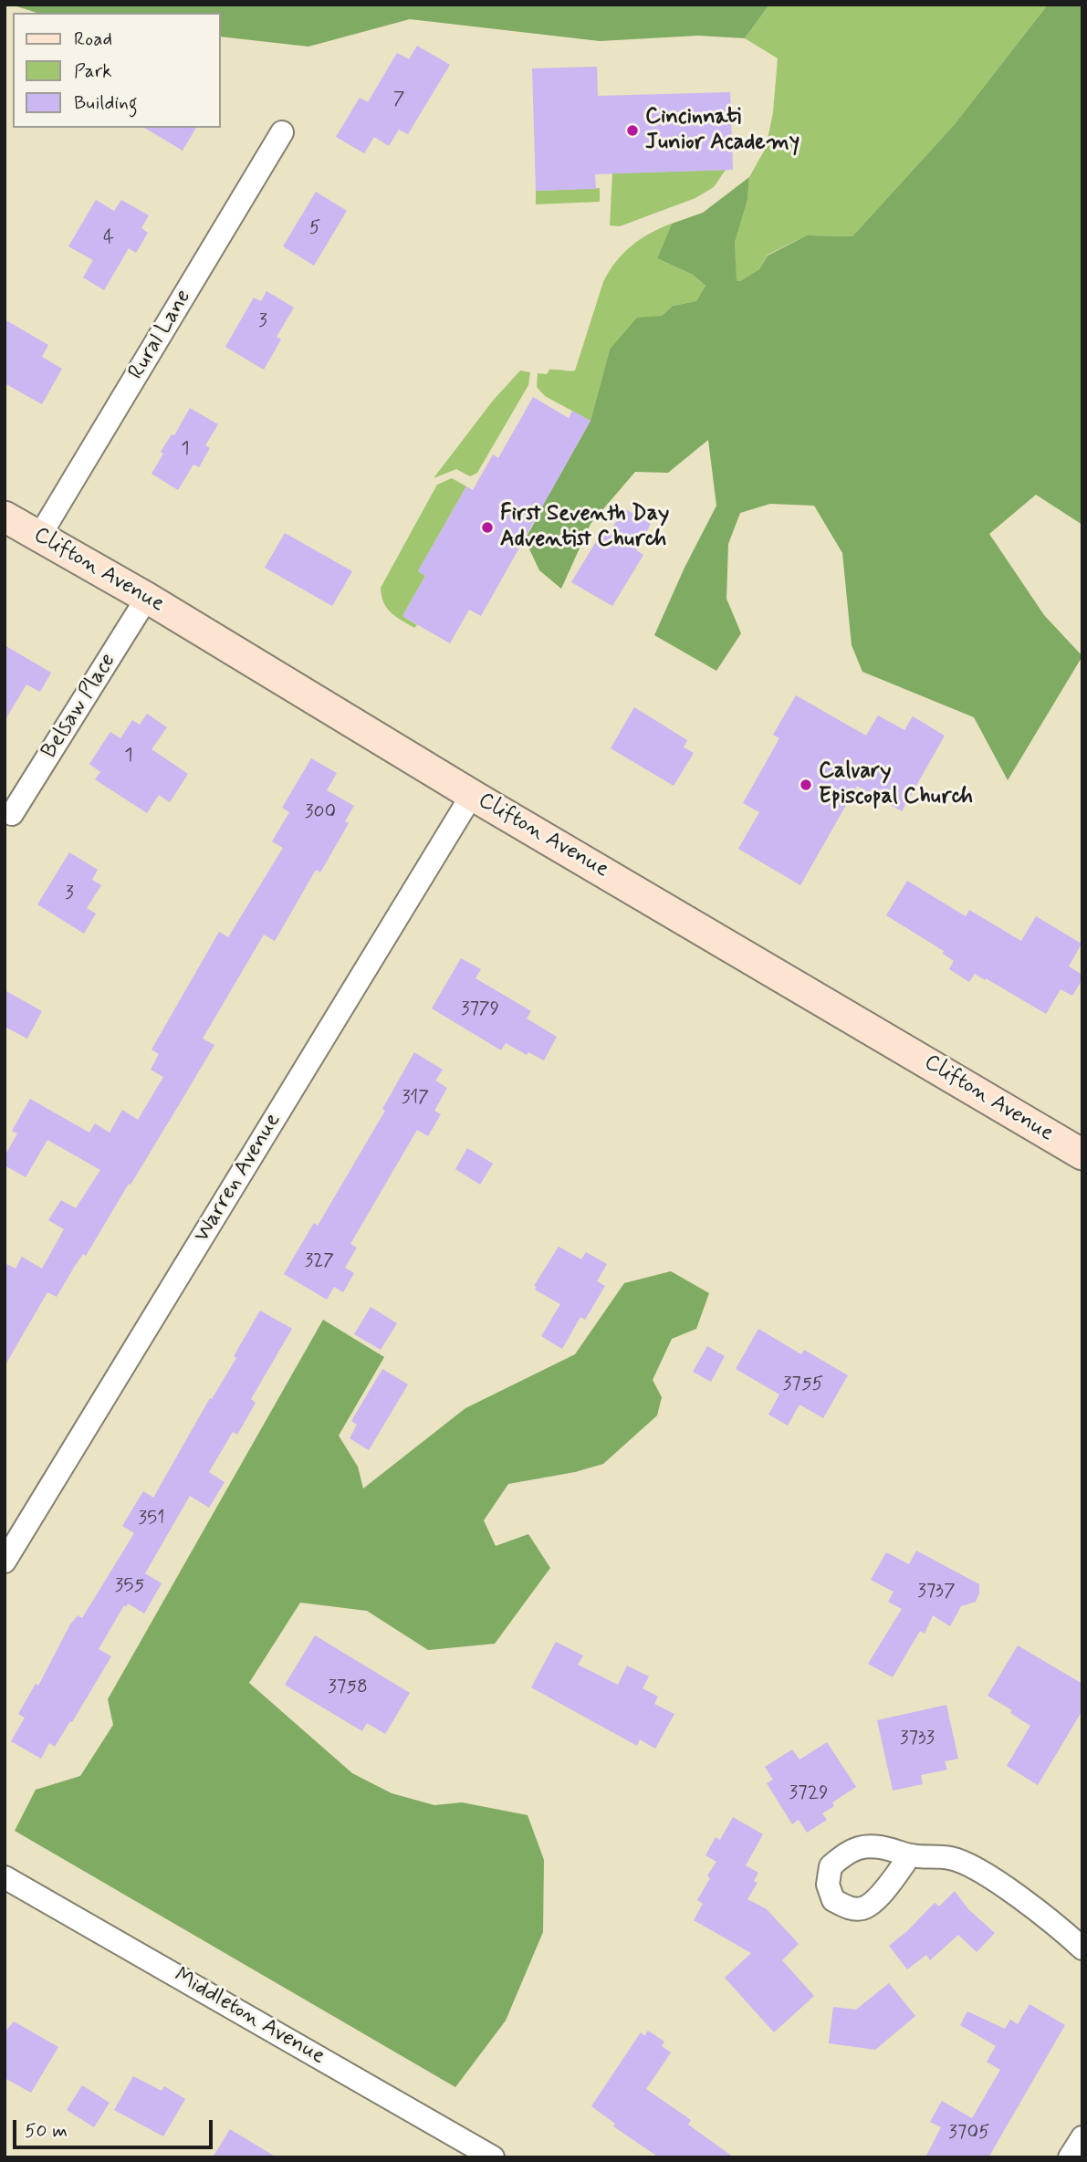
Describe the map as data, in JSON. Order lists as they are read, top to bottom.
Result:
{
  "streets": {
    "main road": ["Clifton Avenue"],
    "street": [
      "Rural Lane",
      "Belsaw Place",
      "Warren Avenue",
      "Middleton Avenue"
    ]
  },
  "crossings": [
    ["Rural Lane", "Clifton Avenue"],
    ["Clifton Avenue", "Belsaw Place"],
    ["Clifton Avenue", "Warren Avenue"]
  ],
  "places": ["Cincinnati Junior Academy", "First Seventh Day Adventist Church", "Calvary Episcopal Church"],
  "house_numbers": [
    "7",
    "5",
    "4",
    "3",
    "1",
    "1",
    "300",
    "3",
    "3779",
    "317",
    "327",
    "3755",
    "351",
    "355",
    "3737",
    "3758",
    "3733",
    "3729",
    "3705"
  ],
  "legend": ["Road", "Park", "Building"],
  "scale_bar": "50 m"
}
